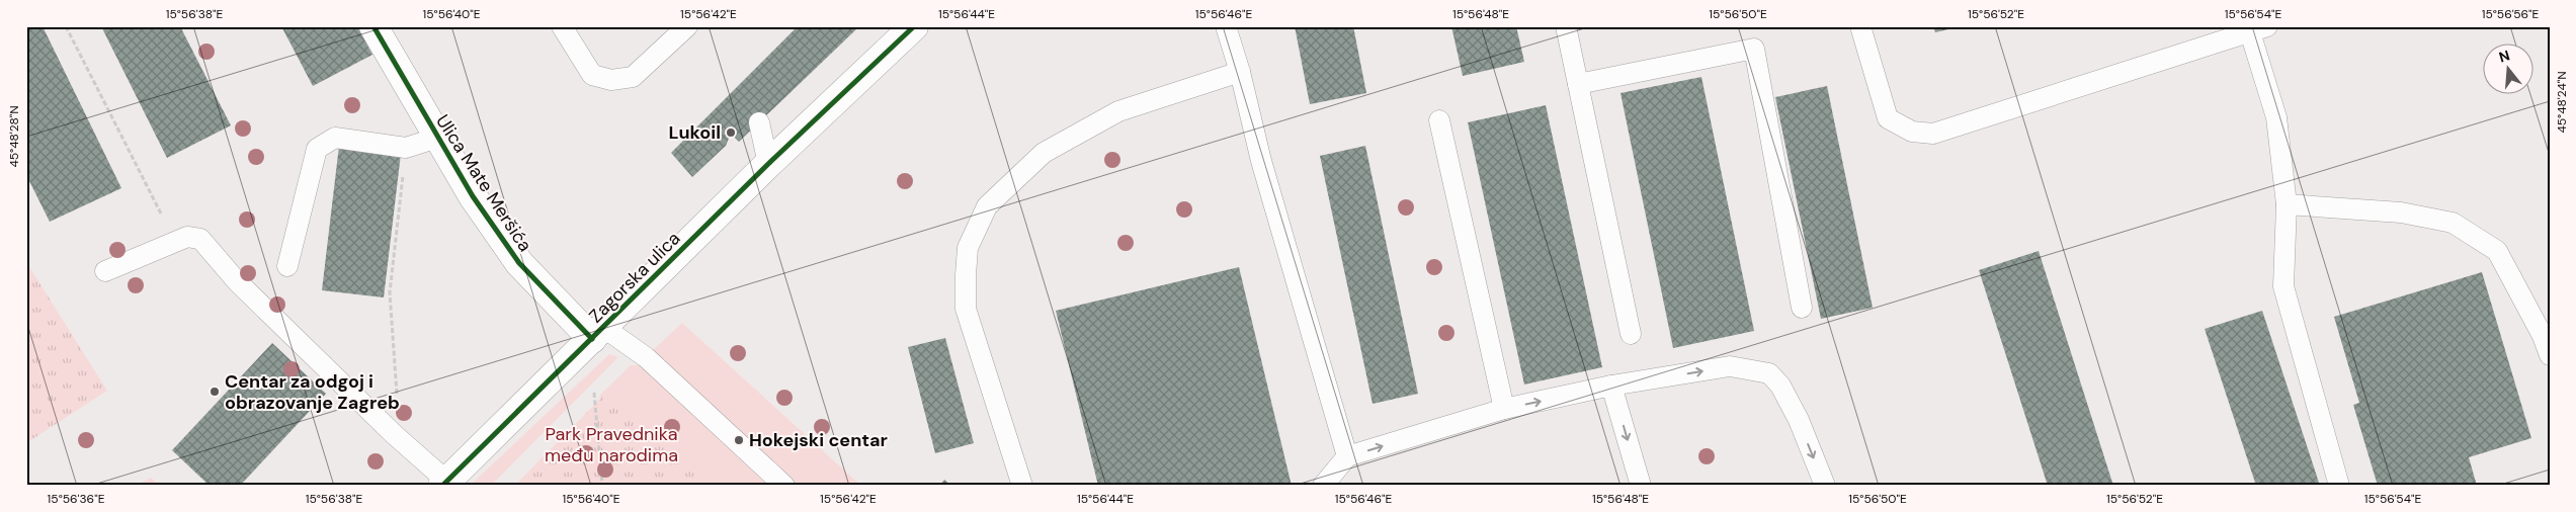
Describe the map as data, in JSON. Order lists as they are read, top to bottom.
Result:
{
  "streets": {
    "street": ["Ulica Mate Meršića", "Zagorska ulica"]
  },
  "crossings": [
    ["Ulica Mate Meršića", "Zagorska ulica"]
  ],
  "parks": ["Park Pravednika među narodima"],
  "places": ["Lukoil", "Centar za odgoj i obrazovanje Zagreb", "Hokejski centar"],
  "north": "top",
  "coordinates": [
    "15°56'38\"E",
    "15°56'40\"E",
    "15°56'42\"E",
    "15°56'44\"E",
    "15°56'46\"E",
    "15°56'48\"E",
    "15°56'50\"E",
    "15°56'52\"E",
    "15°56'54\"E",
    "15°56'56\"E",
    "45°48'24\"N",
    "45°48'28\"N",
    "15°56'36\"E"
  ]
}
